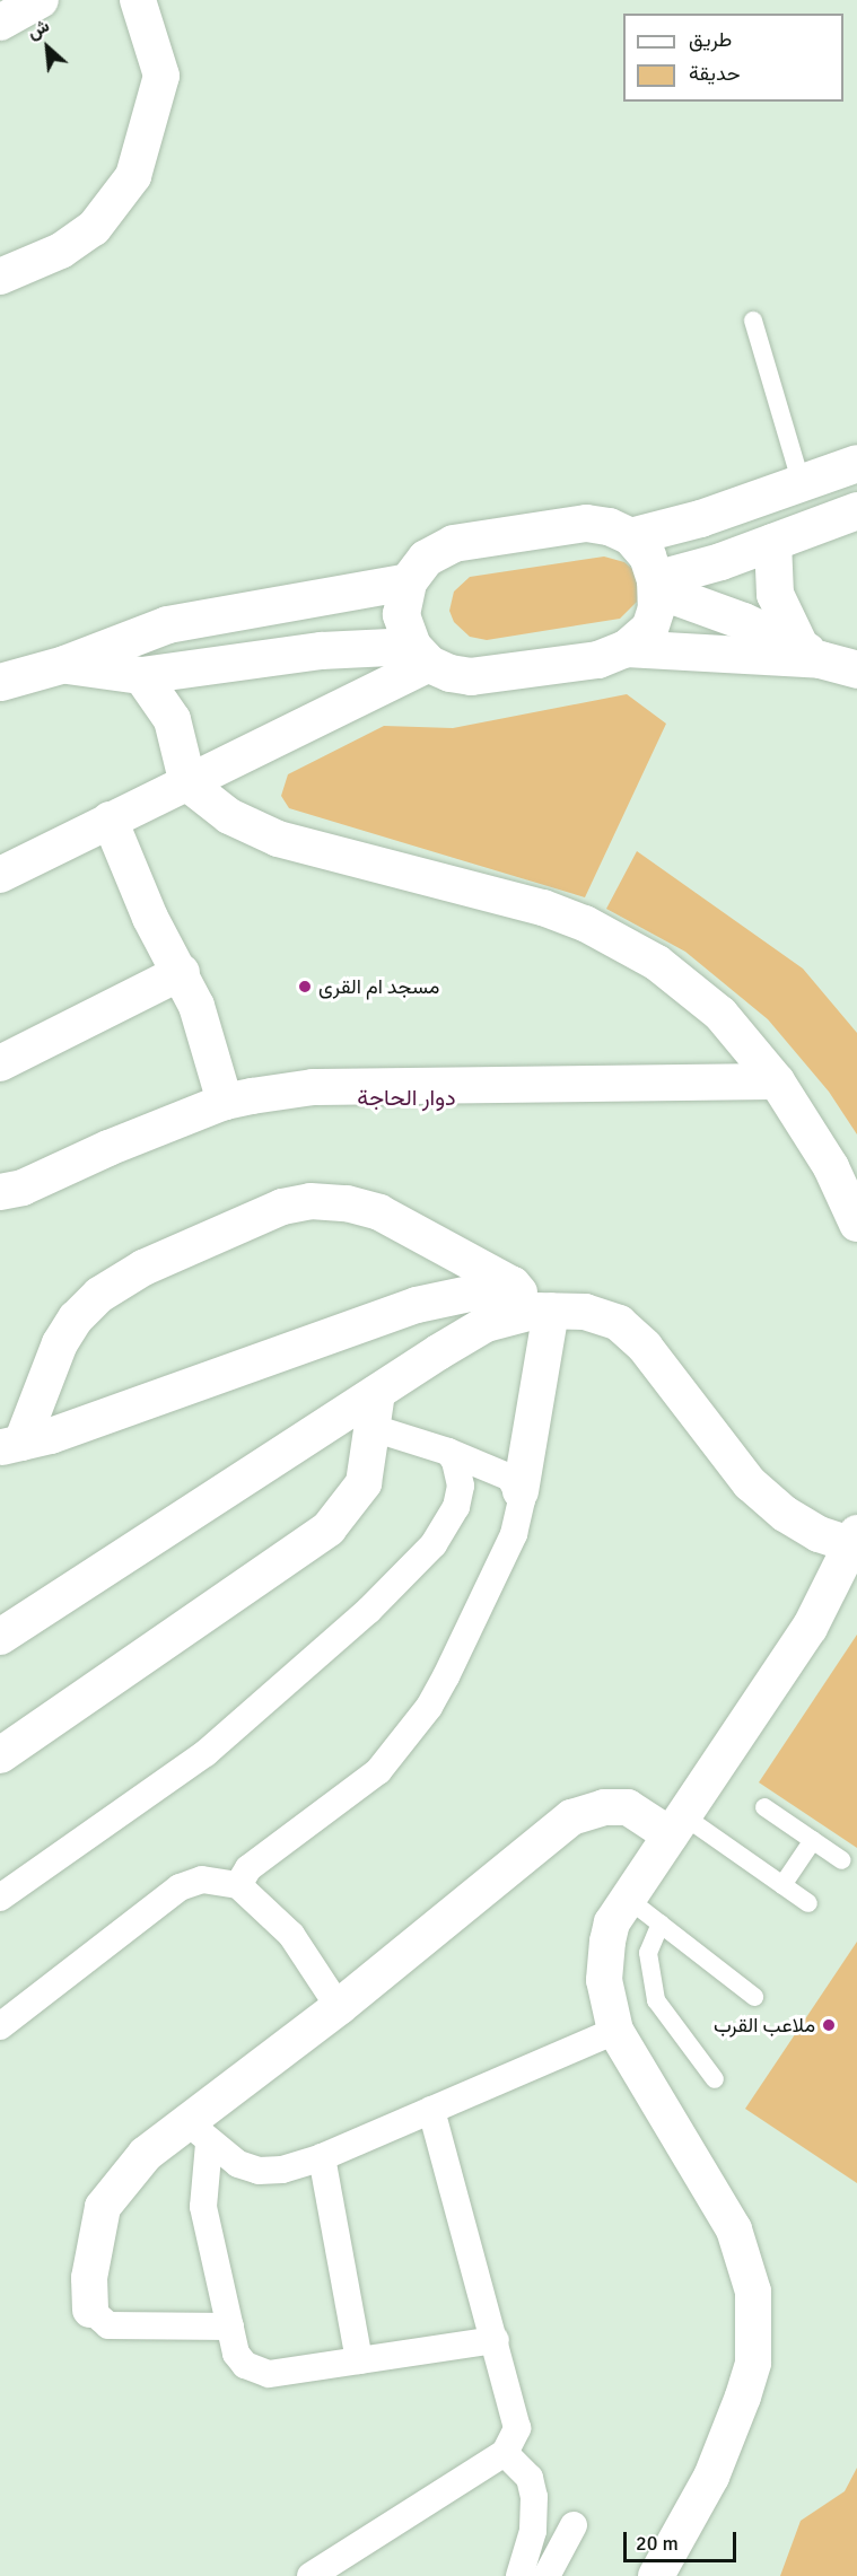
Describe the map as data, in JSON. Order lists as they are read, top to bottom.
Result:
{
  "districts": ["دوار الحاجة"],
  "places": ["مسجد ام القرى", "ملاعب القرب"],
  "legend": ["طريق", "حديقة"],
  "scale_bar": "20 m",
  "north": "top left"
}
